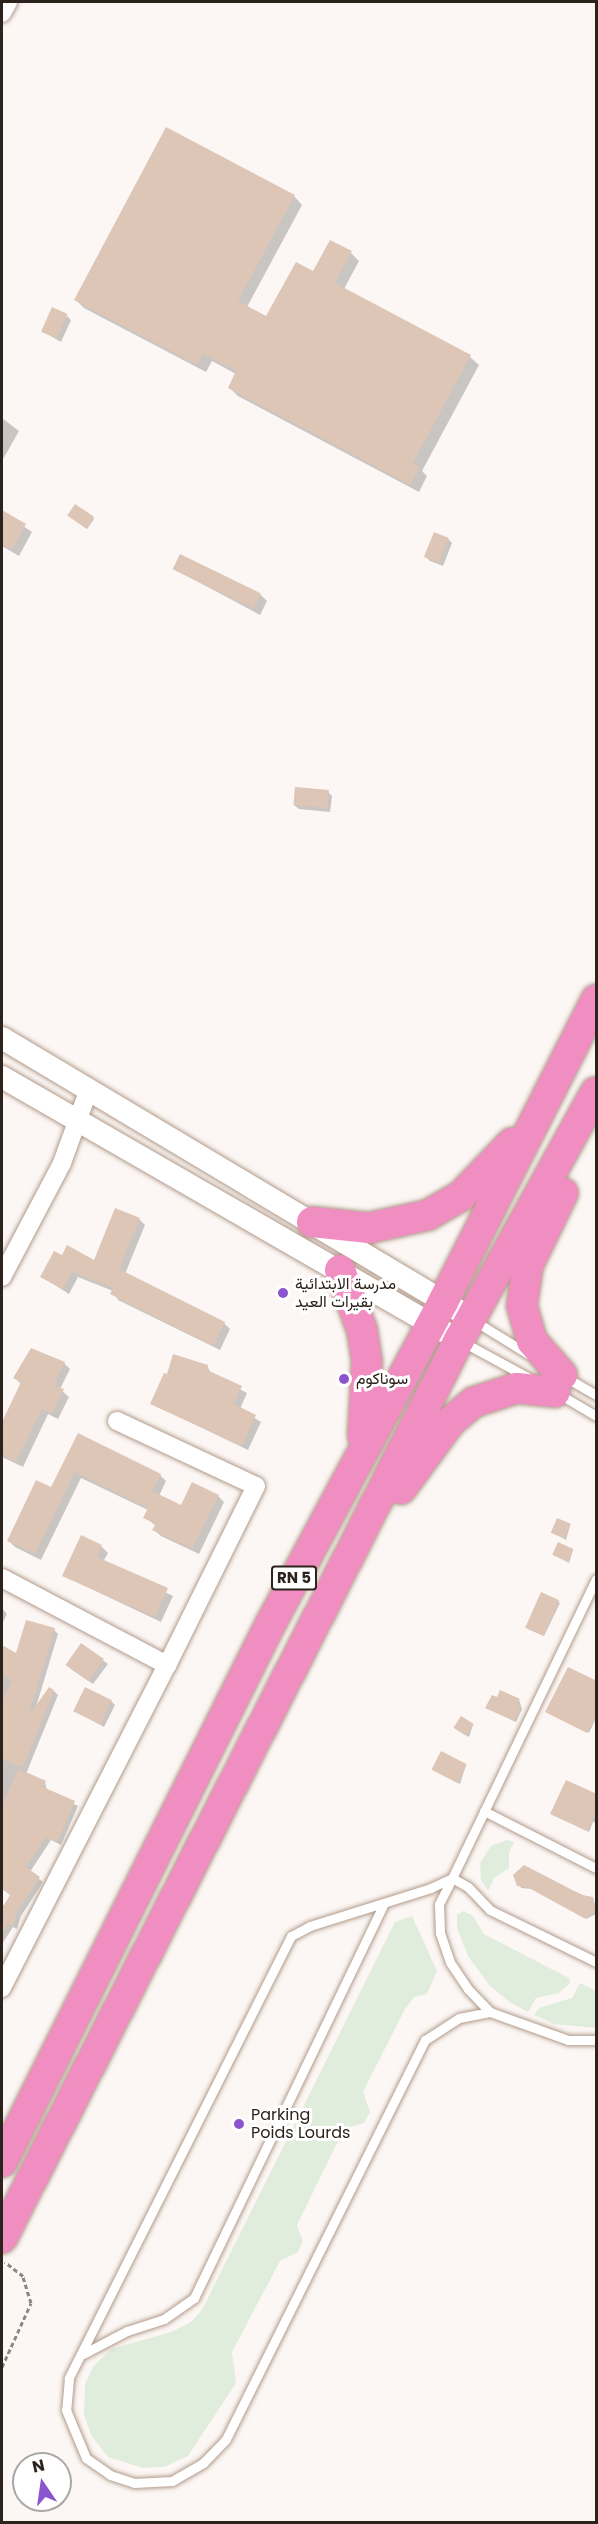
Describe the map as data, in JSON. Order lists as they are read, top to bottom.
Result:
{
  "streets": {
    "highway": ["RN 5"]
  },
  "places": ["مدرسة الابتدائية بقيرات العيد", "سوناكوم", "Parking Poids Lourds"],
  "north": "top"
}
